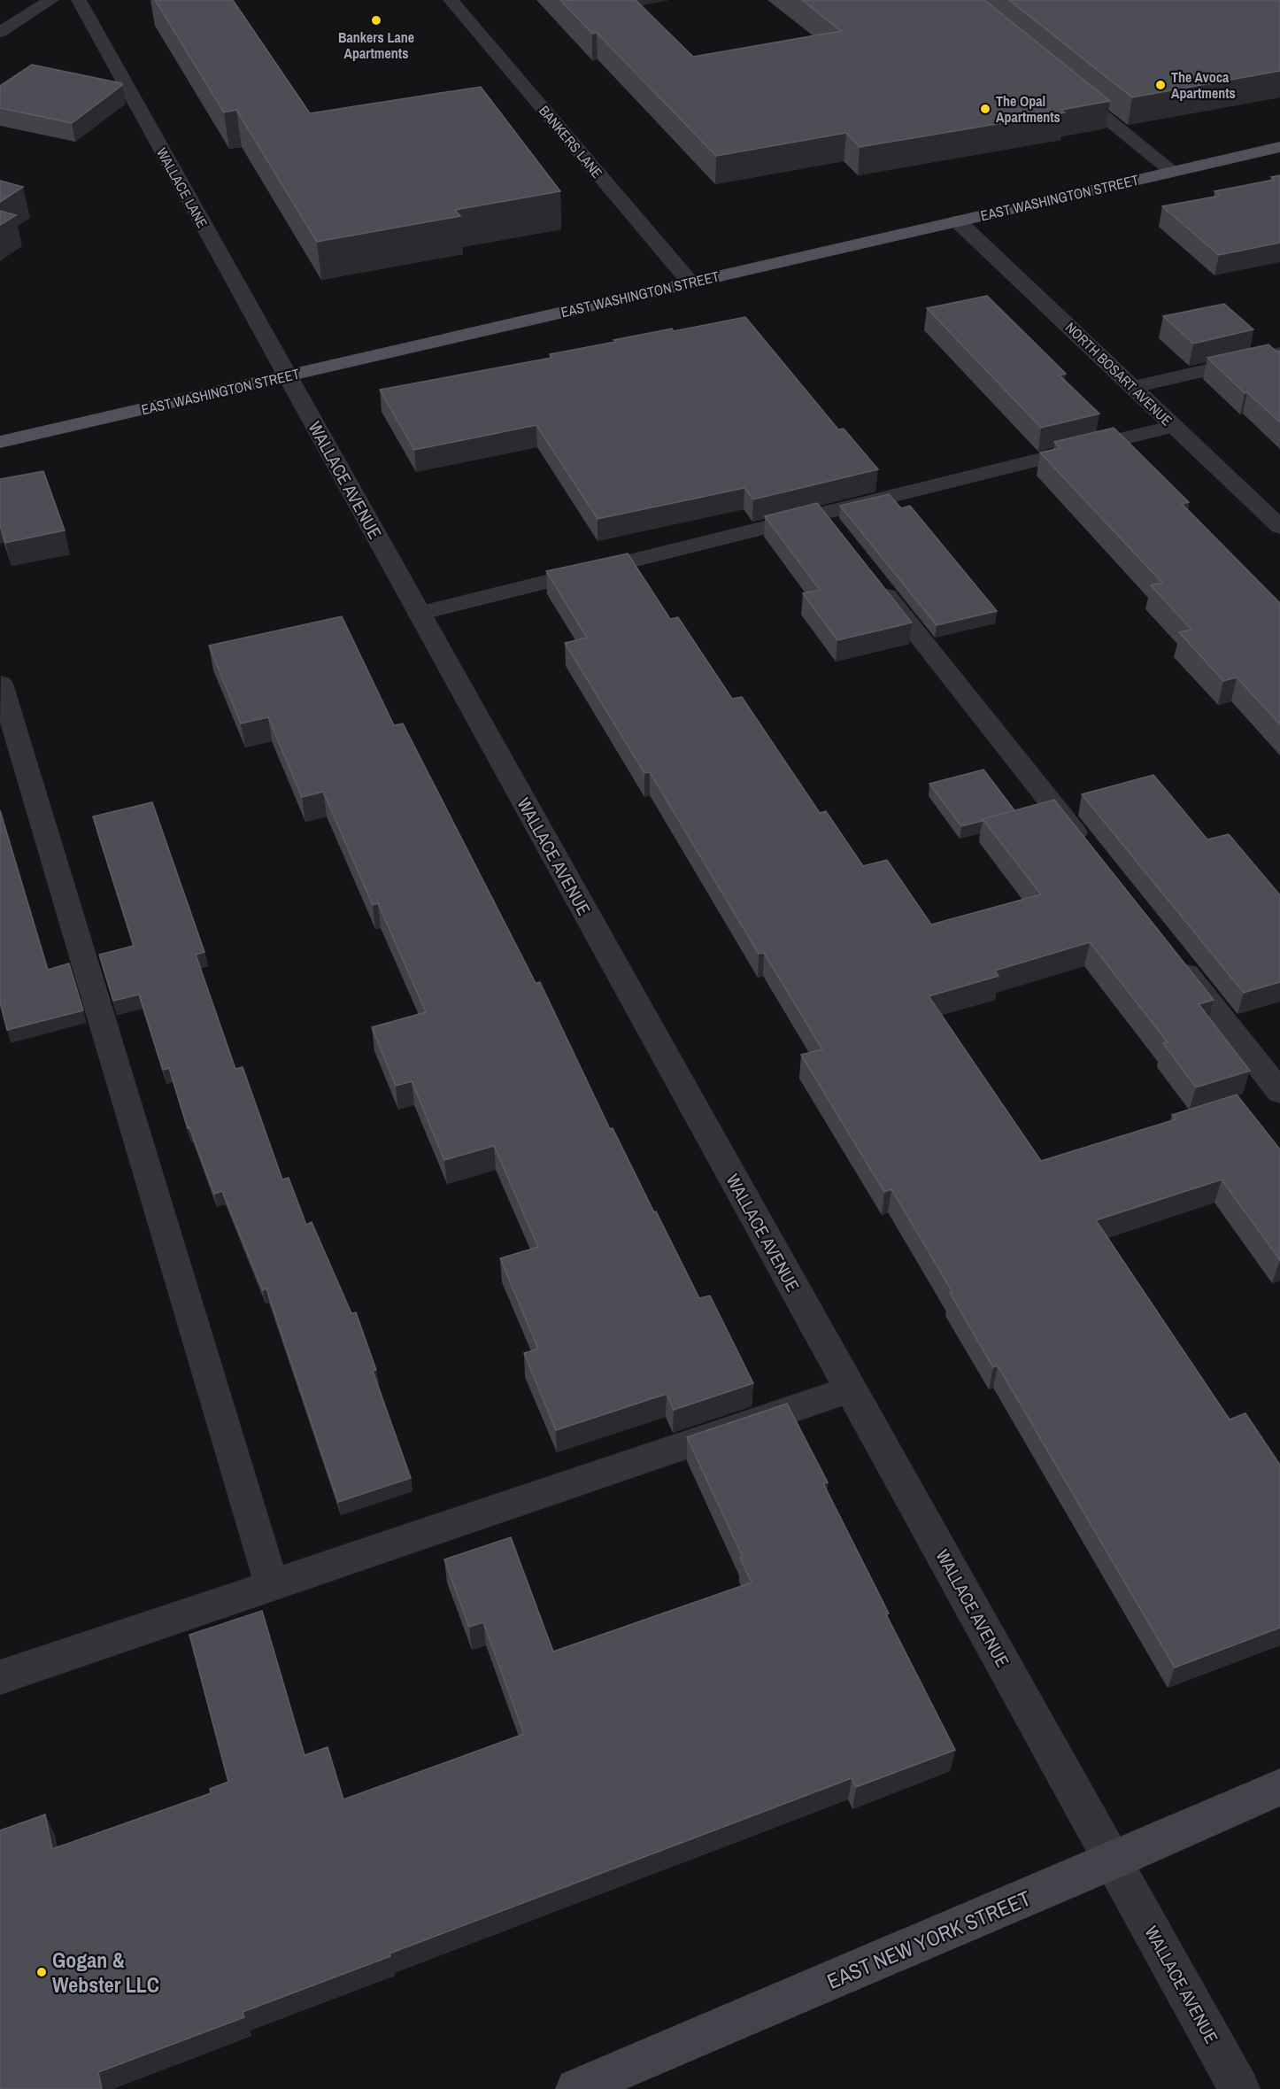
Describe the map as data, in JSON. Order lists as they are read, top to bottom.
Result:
{
  "streets": {
    "main road": ["EAST WASHINGTON STREET", "EAST NEW YORK STREET"],
    "street": [
      "BANKERS LANE",
      "WALLACE LANE",
      "NORTH BOSART AVENUE",
      "WALLACE AVENUE"
    ]
  },
  "crossings": [
    ["BANKERS LANE", "EAST WASHINGTON STREET"],
    ["WALLACE LANE", "EAST WASHINGTON STREET"],
    ["WALLACE LANE", "WALLACE AVENUE"],
    ["EAST WASHINGTON STREET", "NORTH BOSART AVENUE"],
    ["EAST WASHINGTON STREET", "WALLACE AVENUE"],
    ["WALLACE AVENUE", "EAST NEW YORK STREET"]
  ],
  "places": [
    "Bankers Lane Apartments",
    "The Avoca Apartments",
    "The Opal Apartments",
    "Gogan & Webster LLC"
  ]
}
